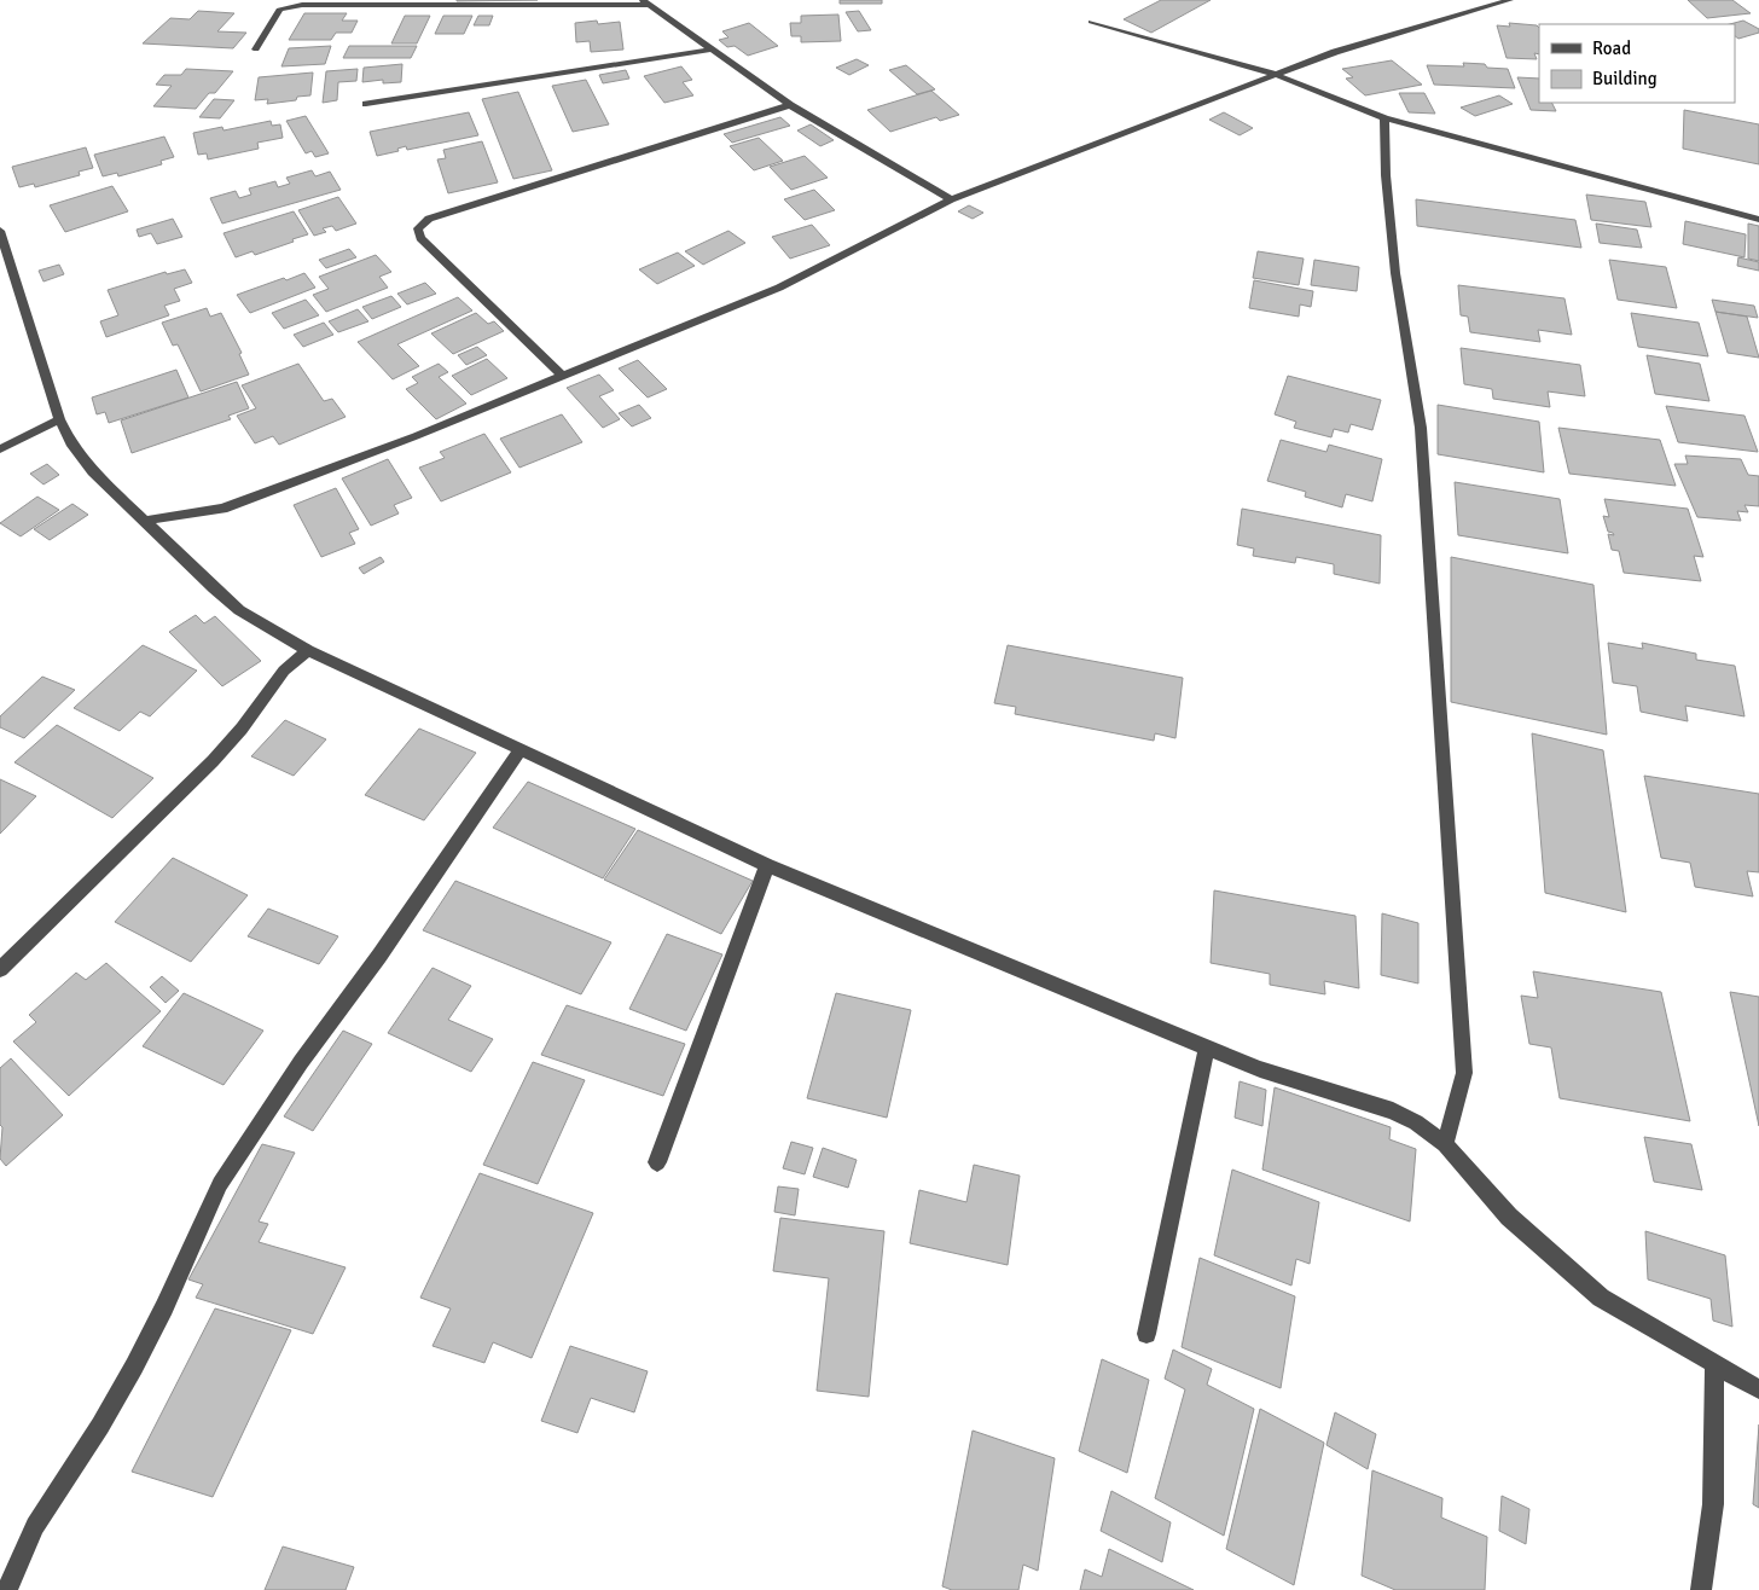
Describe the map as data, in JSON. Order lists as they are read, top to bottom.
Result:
{
  "legend": ["Road", "Building"]
}
